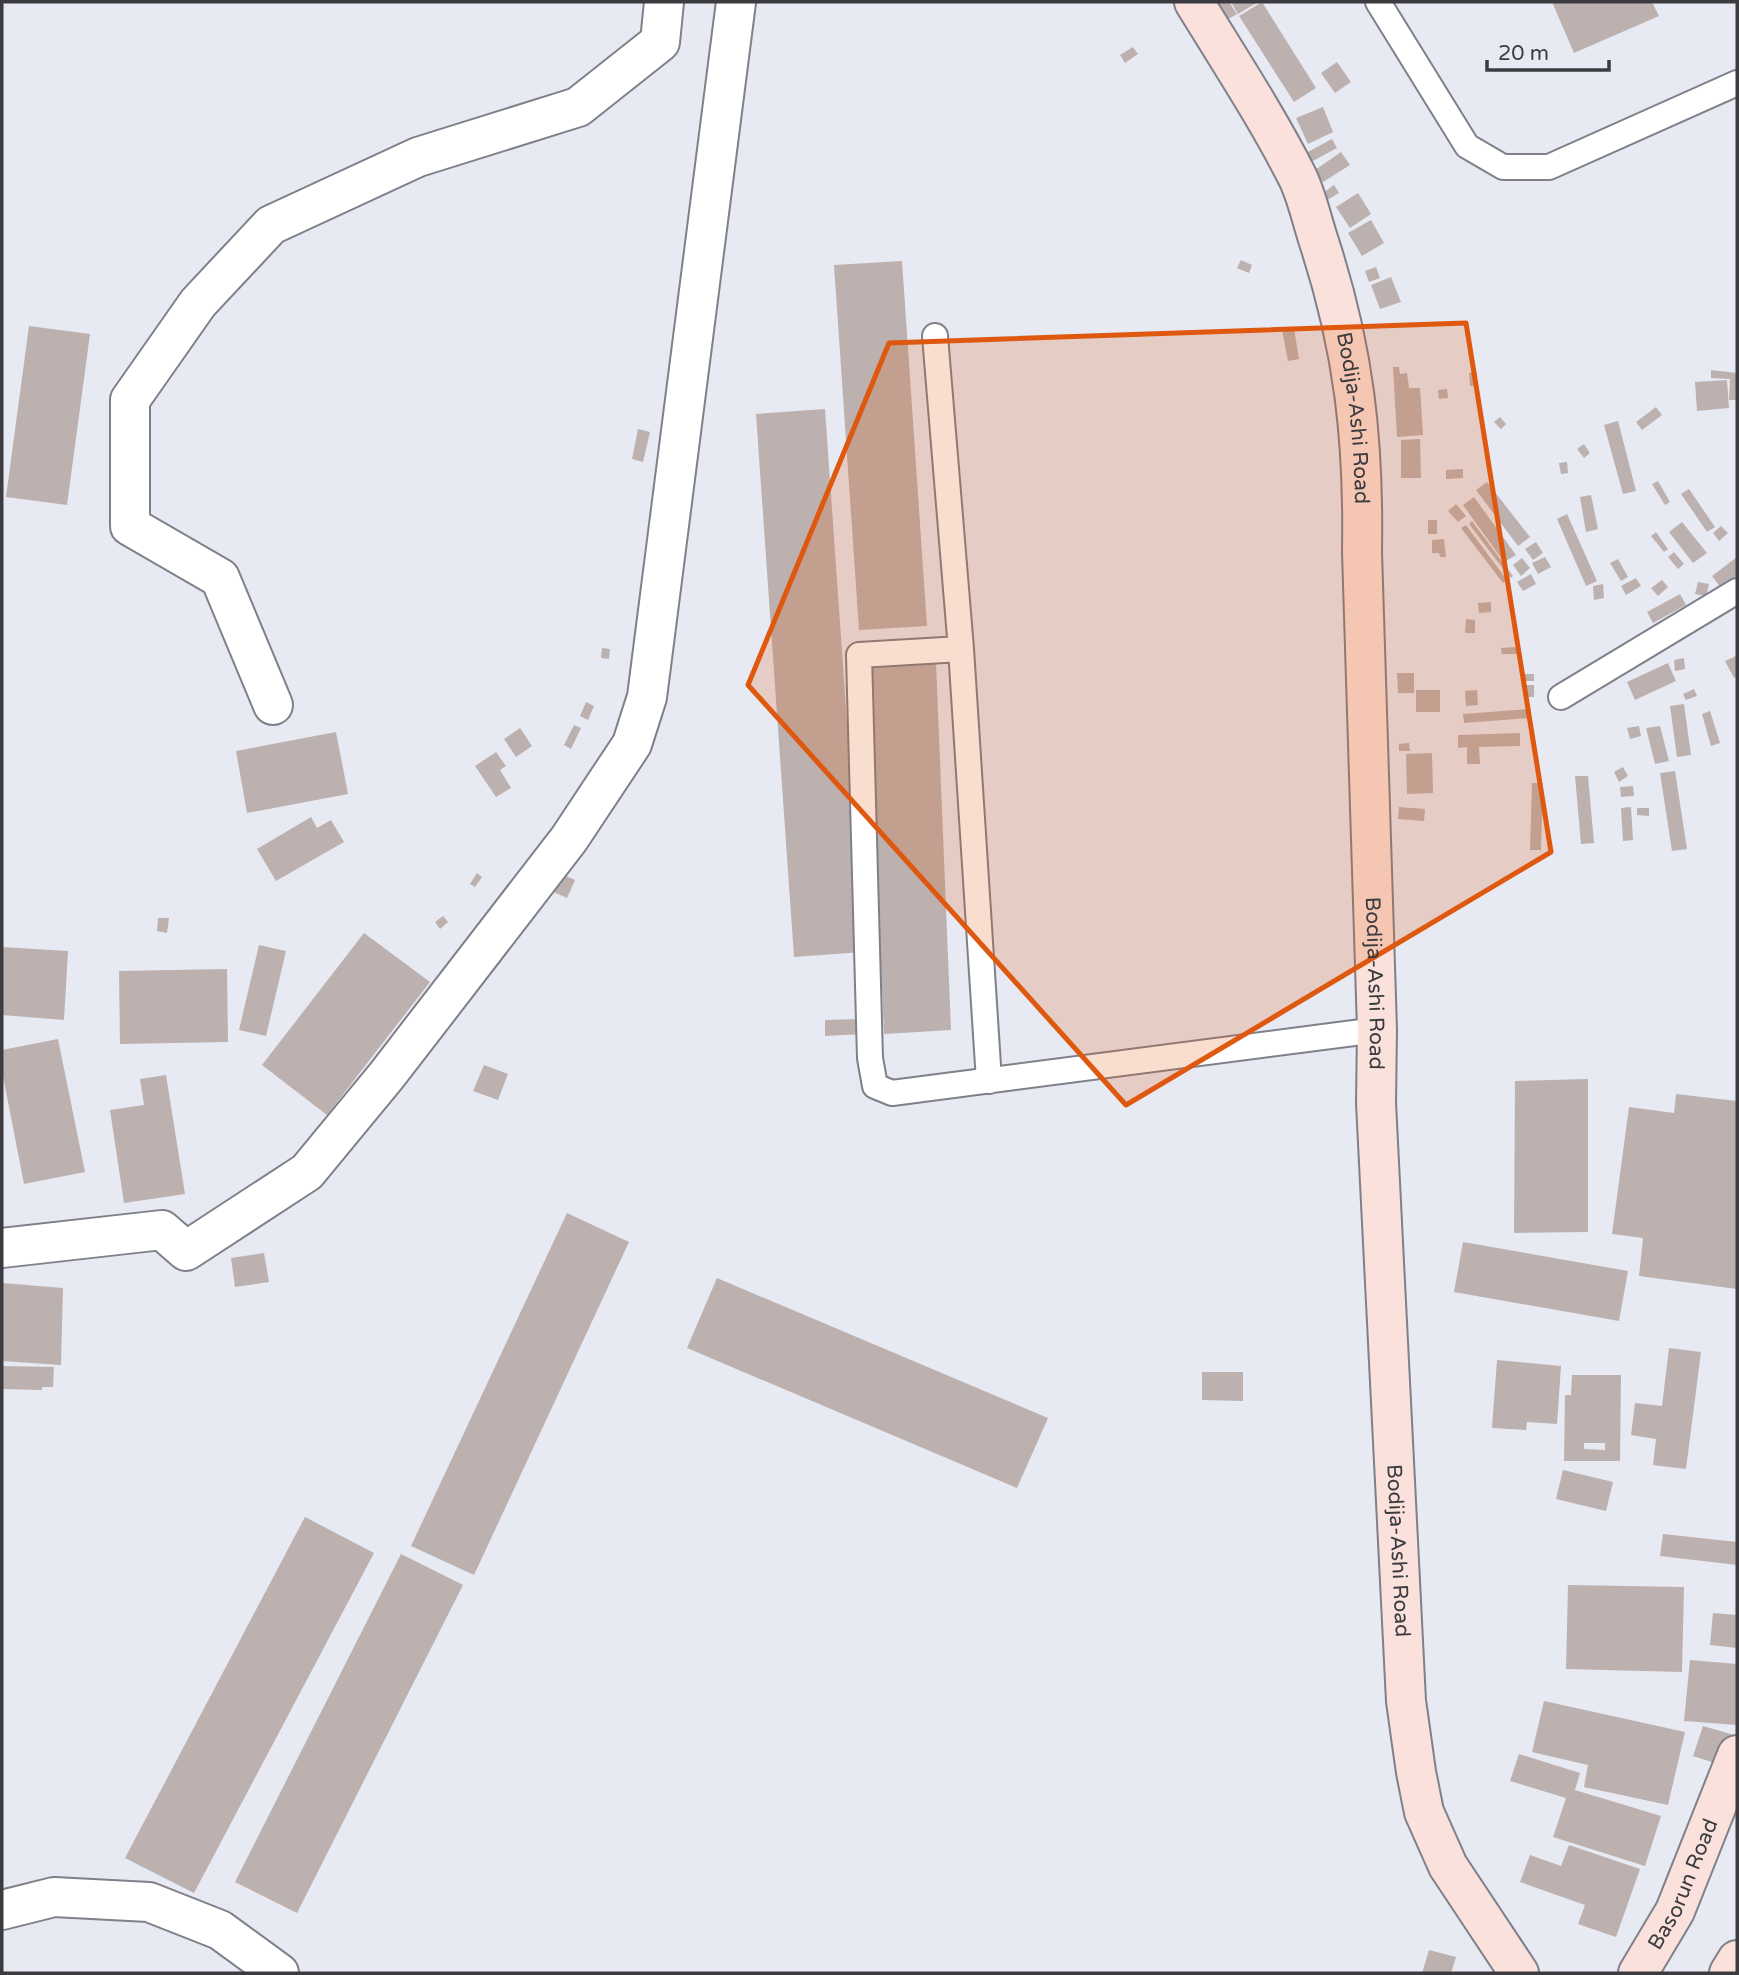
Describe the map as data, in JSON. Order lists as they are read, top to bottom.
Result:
{
  "streets": {
    "street": ["Bodija-Ashi Road", "Basorun Road"]
  },
  "scale_bar": "20 m"
}
